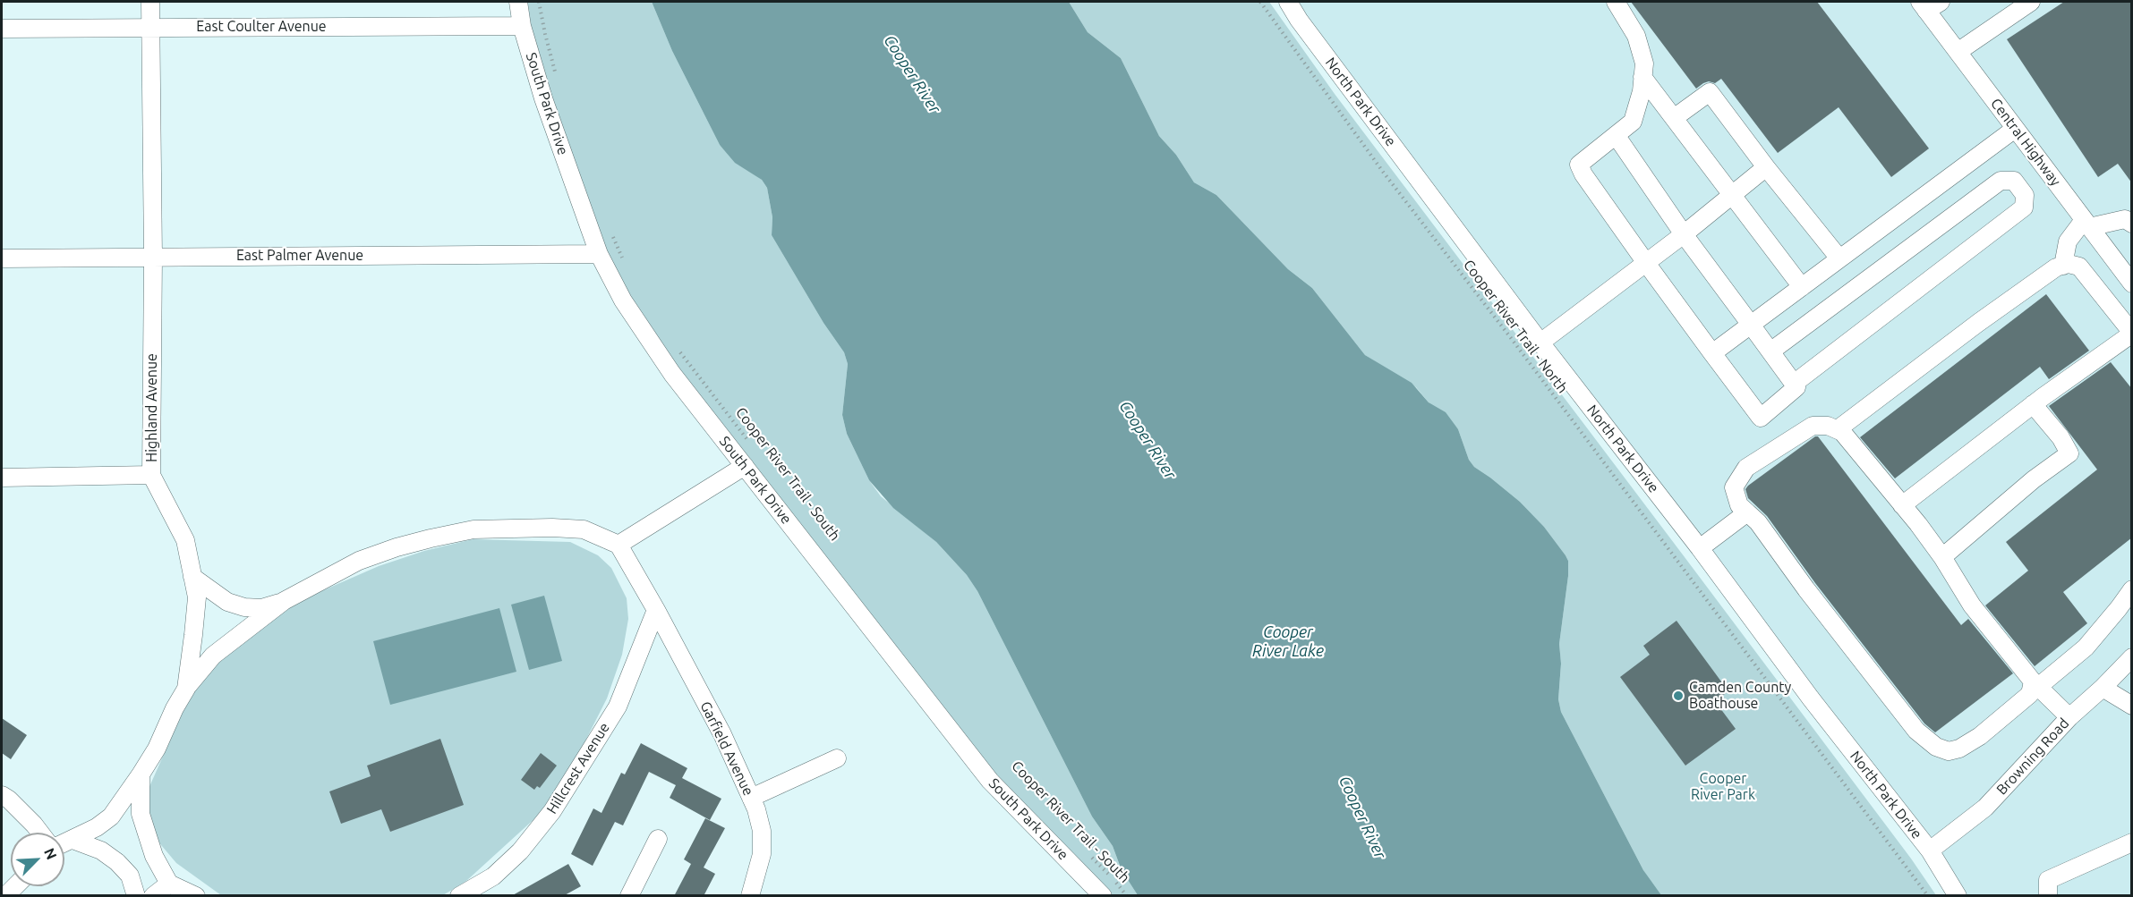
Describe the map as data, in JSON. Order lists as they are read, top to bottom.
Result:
{
  "streets": {
    "street": [
      "East Coulter Avenue",
      "North Park Drive",
      "South Park Drive",
      "Central Highway",
      "East Palmer Avenue",
      "Highland Avenue",
      "Garfield Avenue",
      "Browning Road",
      "Hillcrest Avenue"
    ],
    "path": ["Cooper River Trail - North", "Cooper River Trail - South"]
  },
  "crossings": [
    ["East Coulter Avenue", "South Park Drive"],
    ["East Coulter Avenue", "Highland Avenue"],
    ["North Park Drive", "Browning Road"],
    ["South Park Drive", "East Palmer Avenue"],
    ["East Palmer Avenue", "Highland Avenue"],
    ["Garfield Avenue", "Hillcrest Avenue"]
  ],
  "water": ["Cooper River", "Cooper River Lake"],
  "parks": ["Cooper River Park"],
  "places": ["Camden County Boathouse"],
  "north": "top right"
}
